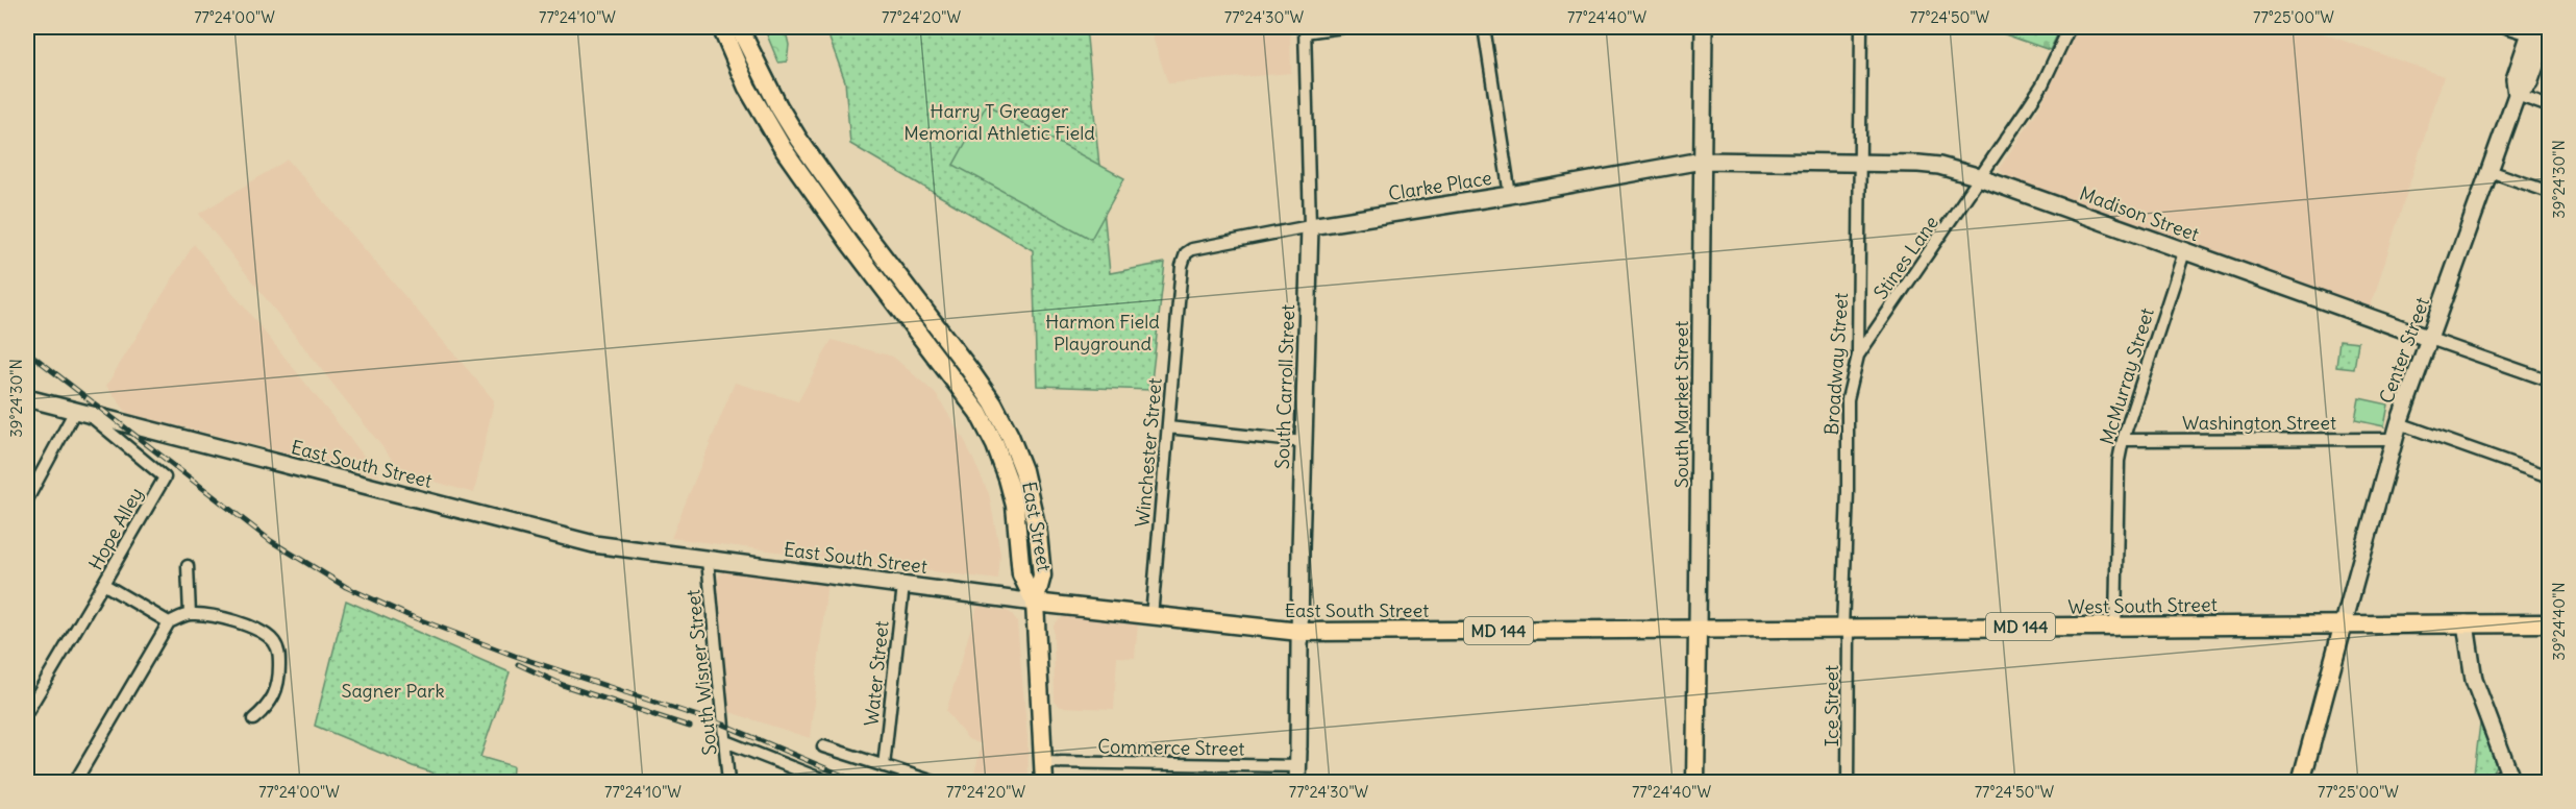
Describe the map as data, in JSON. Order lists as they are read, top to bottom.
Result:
{
  "streets": {
    "main road": [
      "South Market Street",
      "East South Street",
      "East Street",
      "West South Street",
      "MD 144"
    ],
    "street": [
      "Clarke Place",
      "Madison Street",
      "Stines Lane",
      "Center Street",
      "Broadway Street",
      "McMurray Street",
      "South Carroll Street",
      "Washington Street",
      "Winchester Street",
      "Hope Alley",
      "South Wisner Street",
      "Water Street",
      "Ice Street",
      "Commerce Street"
    ]
  },
  "crossings": [
    ["Clarke Place", "Madison Street"],
    ["Clarke Place", "South Carroll Street"],
    ["Clarke Place", "South Market Street"],
    ["Clarke Place", "Winchester Street"],
    ["Madison Street", "Stines Lane"],
    ["Madison Street", "Center Street"],
    ["Madison Street", "Broadway Street"],
    ["Madison Street", "McMurray Street"],
    ["Madison Street", "South Market Street"],
    ["Stines Lane", "Broadway Street"],
    ["Center Street", "Washington Street"],
    ["Center Street", "West South Street"],
    ["Broadway Street", "West South Street"],
    ["Broadway Street", "Ice Street"],
    ["McMurray Street", "Washington Street"],
    ["McMurray Street", "West South Street"],
    ["South Carroll Street", "East South Street"],
    ["South Carroll Street", "Commerce Street"],
    ["South Market Street", "East South Street"],
    ["South Market Street", "West South Street"],
    ["Winchester Street", "East South Street"],
    ["East South Street", "East Street"],
    ["East South Street", "Hope Alley"],
    ["East South Street", "West South Street"],
    ["East South Street", "South Wisner Street"],
    ["East South Street", "Water Street"],
    ["West South Street", "Ice Street"]
  ],
  "parks": ["Harry T Greager Memorial Athletic Field", "Harmon Field Playground", "Sagner Park"],
  "coordinates": [
    "77°24'00\"W",
    "77°24'10\"W",
    "77°24'20\"W",
    "77°24'30\"W",
    "77°24'40\"W",
    "77°24'50\"W",
    "77°25'00\"W",
    "39°24'30\"N",
    "39°24'40\"N"
  ]
}
